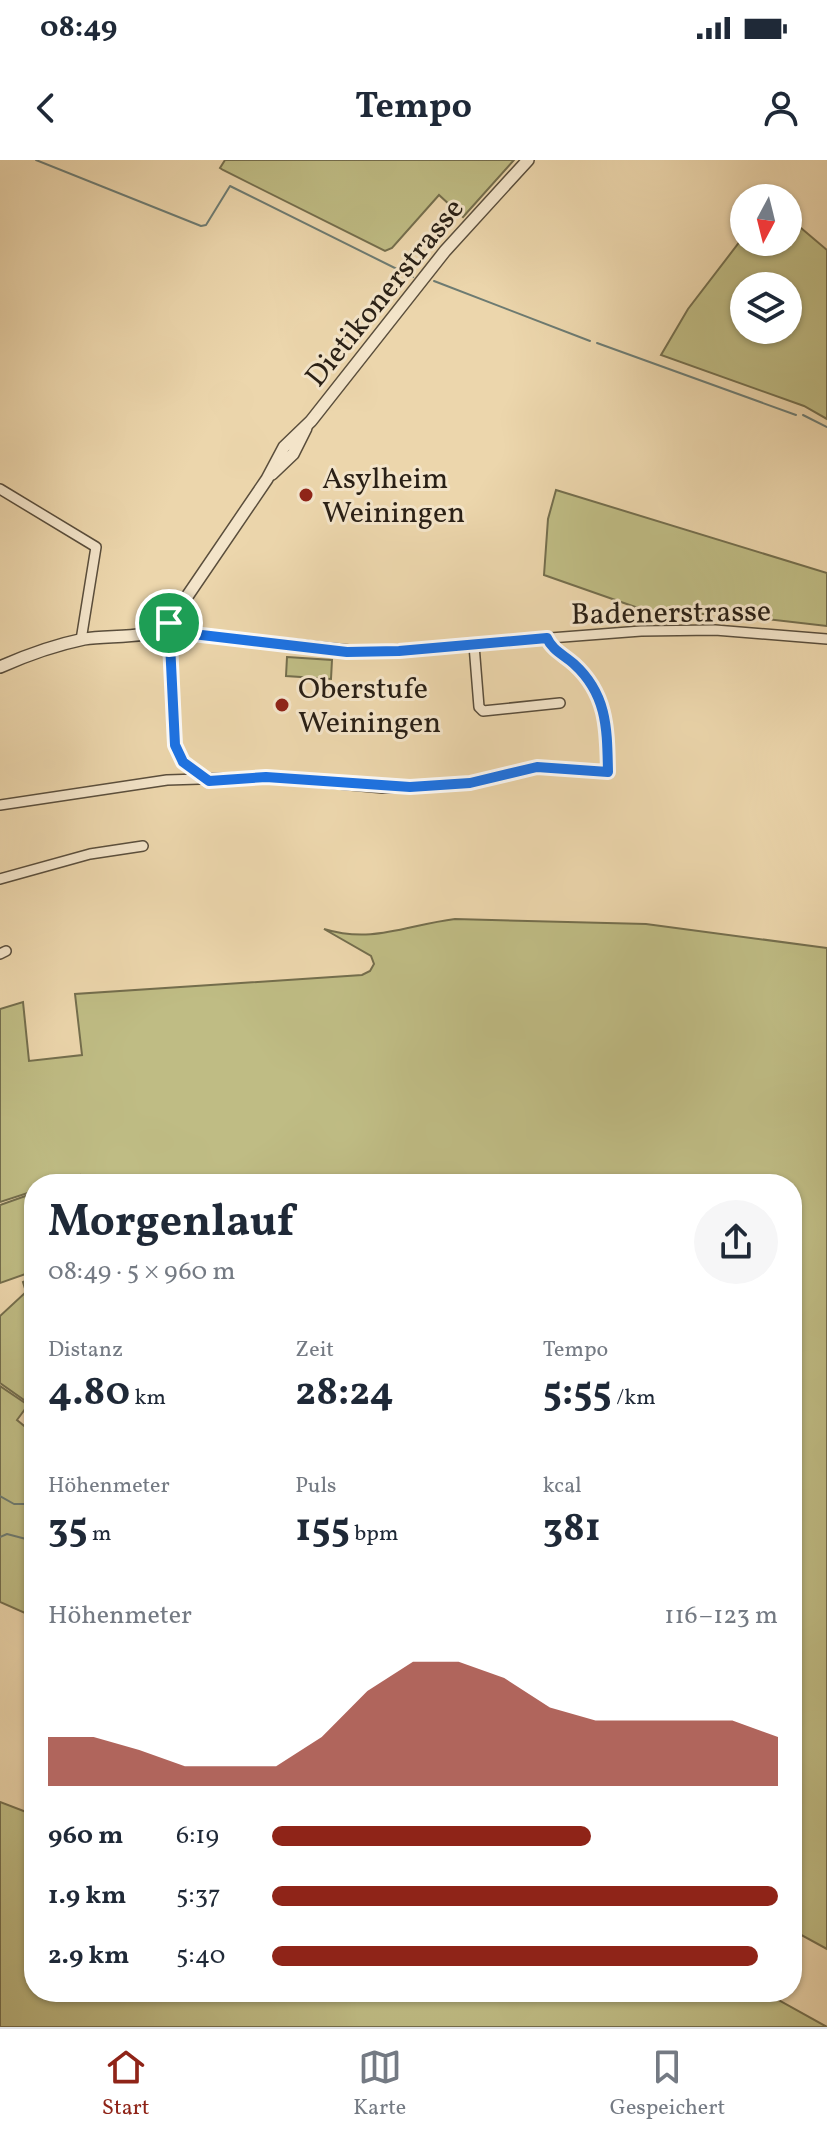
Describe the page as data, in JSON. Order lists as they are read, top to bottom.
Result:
{
  "streets": {
    "street": ["Dietikonerstrasse", "Badenerstrasse"]
  },
  "crossings": [
    ["Dietikonerstrasse", "Badenerstrasse"]
  ],
  "places": ["Asylheim Weiningen", "Oberstufe Weiningen"],
  "north": "bottom",
  "page": {
    "status": "08:49",
    "header": "Tempo",
    "heading": ["Morgenlauf", "08:49 · 5 × 960 m"],
    "stats": [
      ["Distanz", "4.80 km"],
      ["Zeit", "28:24"],
      ["Tempo", "5:55 /km"],
      ["Höhenmeter", "35 m"],
      ["Puls", "155 bpm"],
      ["kcal", "381"]
    ],
    "chart": ["Höhenmeter", "116–123 m"],
    "list": [
      {
        "name": "960 m",
        "note": "6:19"
      },
      {
        "name": "1.9 km",
        "note": "5:37"
      },
      {
        "name": "2.9 km",
        "note": "5:40"
      }
    ],
    "tabs": ["Start", "Karte", "Gespeichert"]
  }
}
